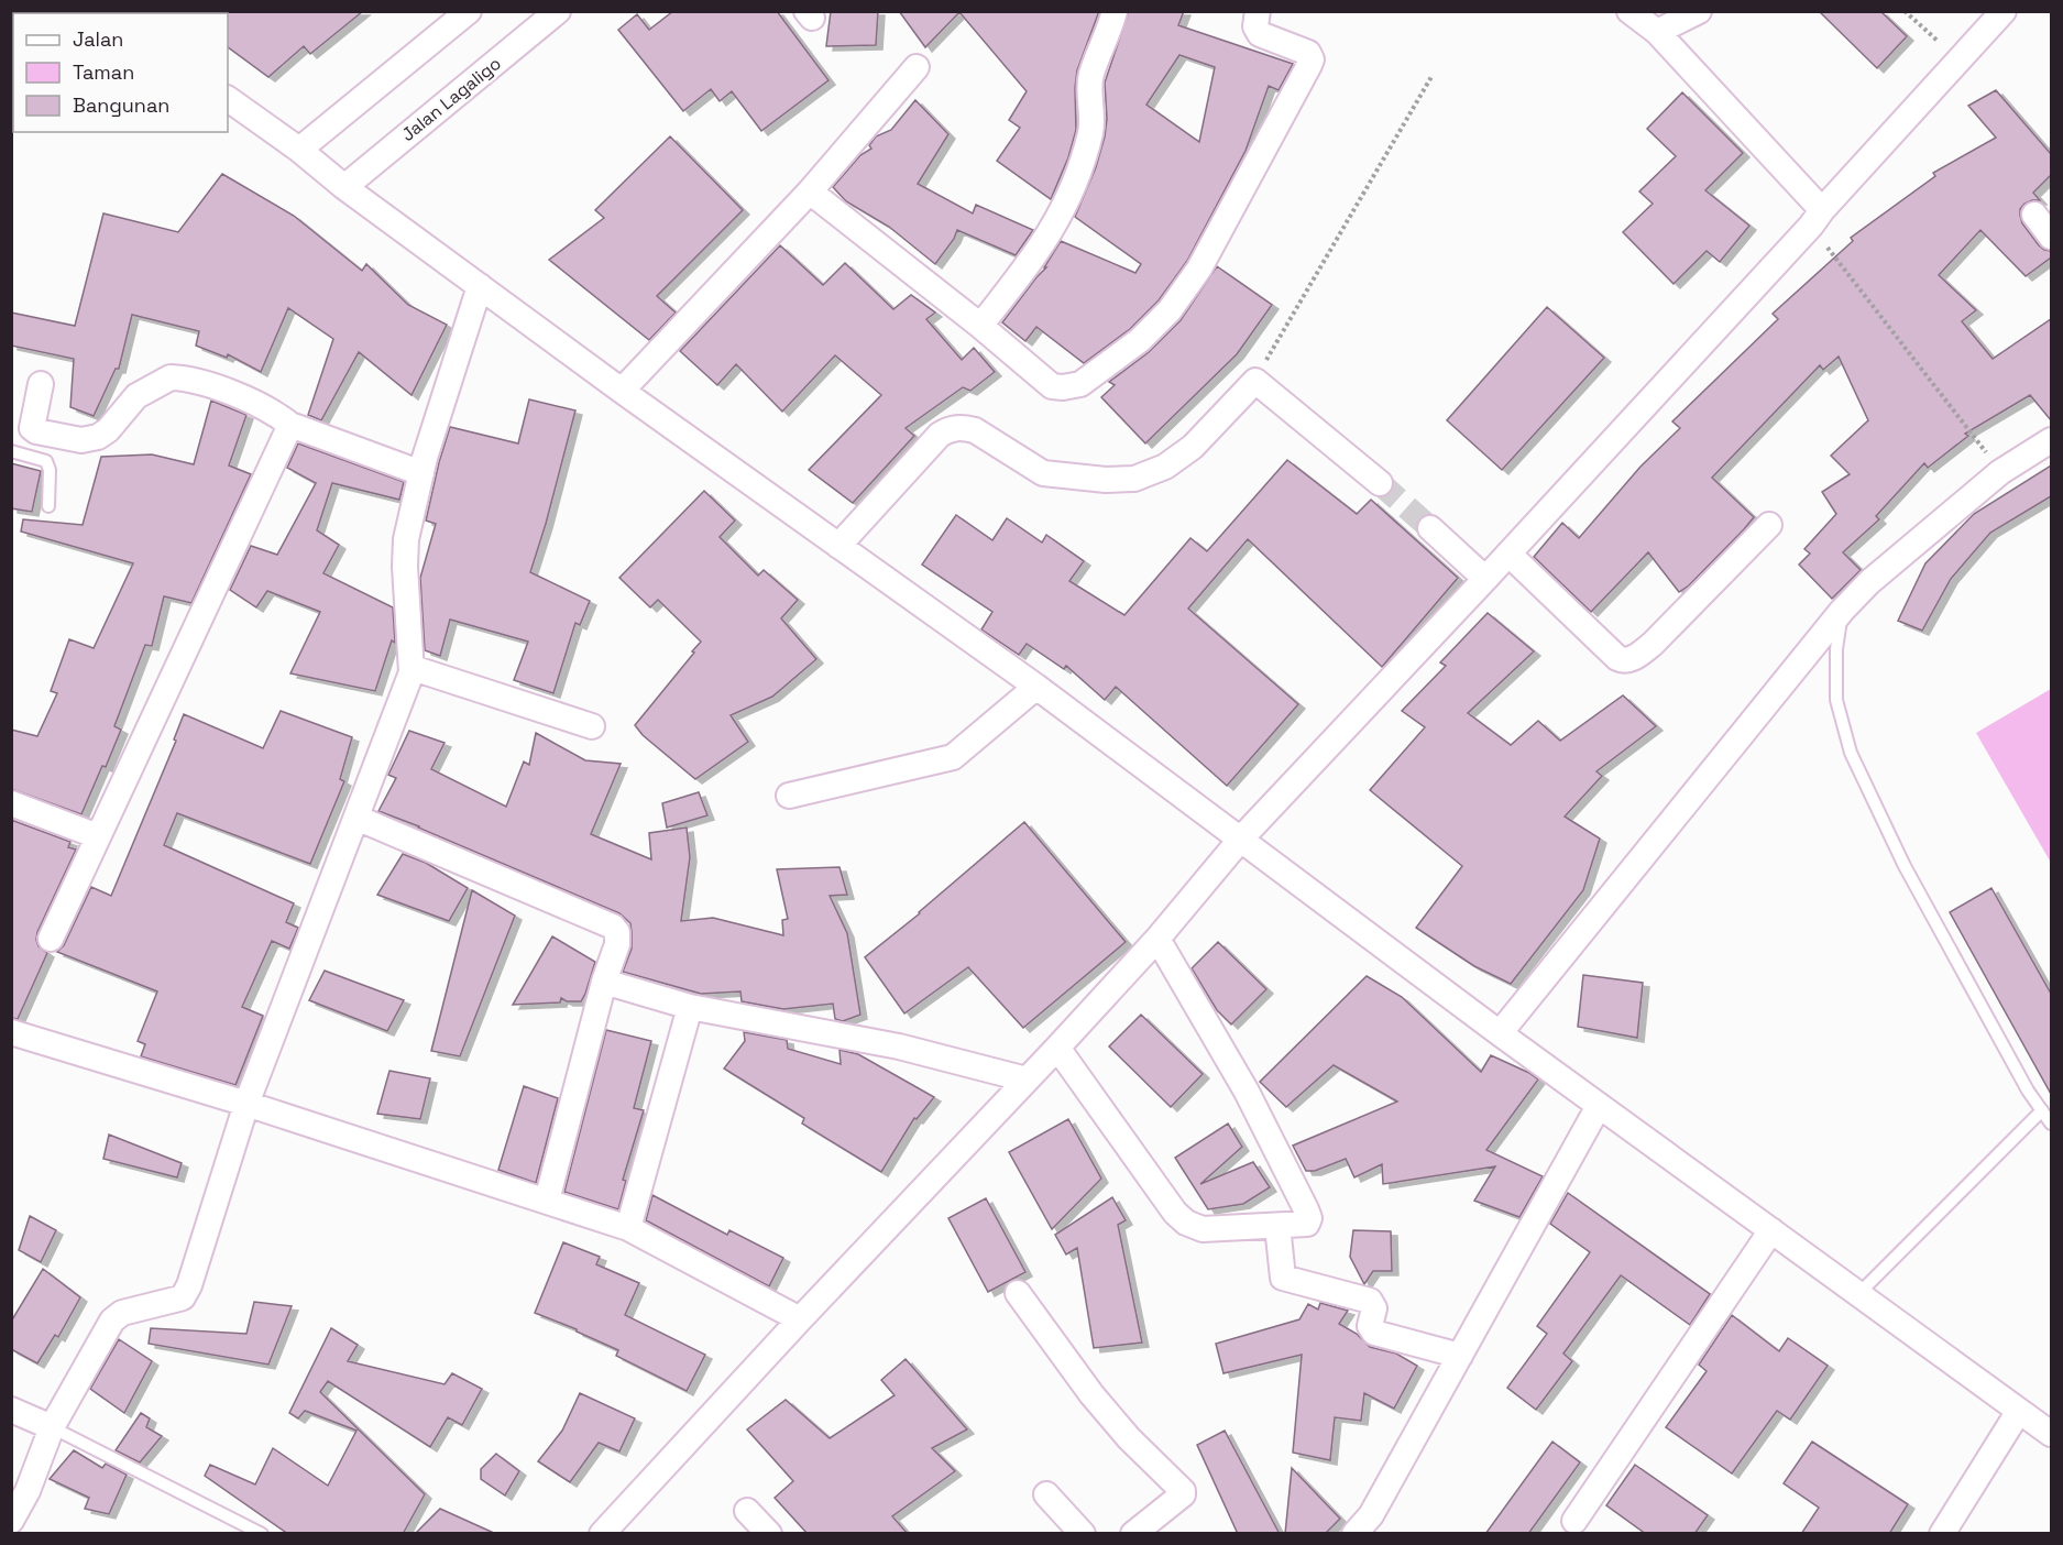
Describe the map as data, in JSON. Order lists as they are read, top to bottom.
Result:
{
  "streets": {
    "street": ["Jalan Lagaligo"]
  },
  "legend": ["Jalan", "Taman", "Bangunan"]
}
